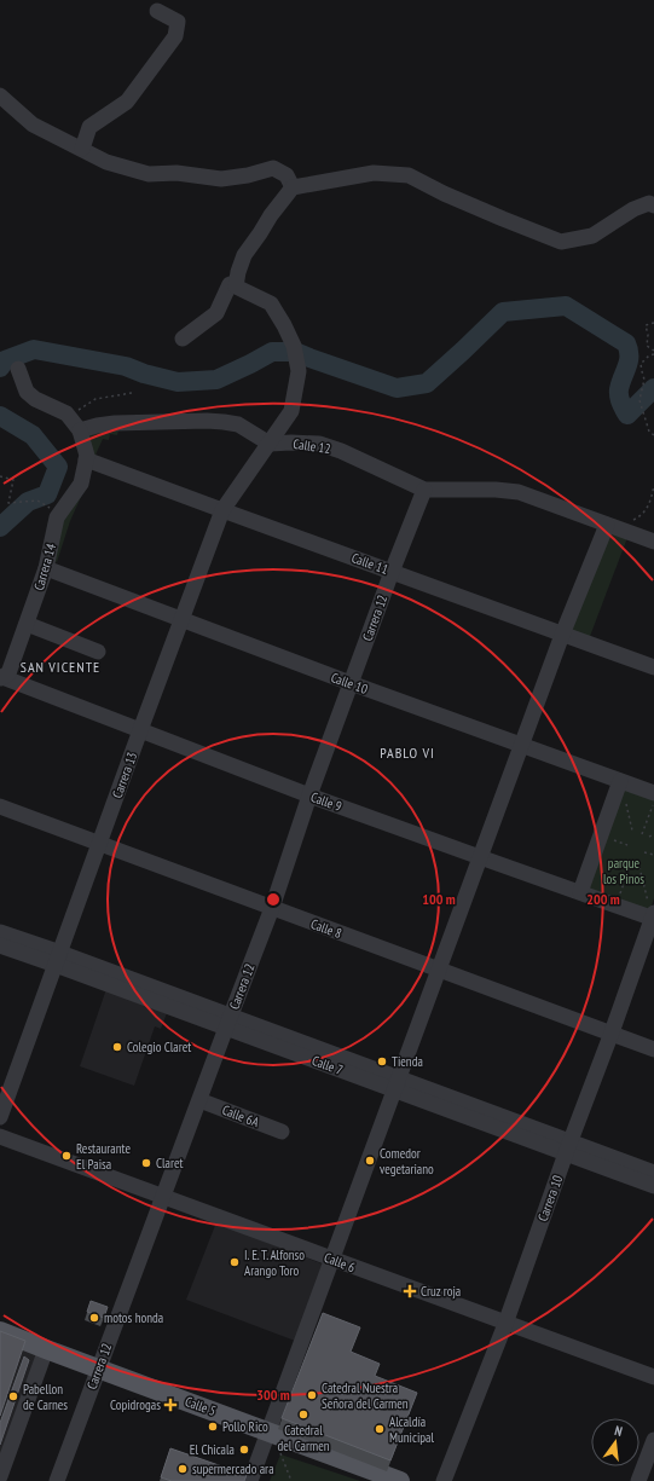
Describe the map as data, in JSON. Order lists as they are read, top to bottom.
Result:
{
  "streets": {
    "main road": ["Calle 5"],
    "street": [
      "Calle 12",
      "Calle 11",
      "Carrera 14",
      "Carrera 12",
      "Calle 10",
      "Carrera 13",
      "Calle 9",
      "Calle 8",
      "Calle 7",
      "Calle 6A",
      "Carrera 10",
      "Calle 6"
    ]
  },
  "crossings": [
    ["Calle 12", "Carrera 12"],
    ["Calle 12", "Carrera 13"],
    ["Calle 11", "Carrera 14"],
    ["Calle 11", "Carrera 12"],
    ["Calle 11", "Carrera 13"],
    ["Carrera 14", "Calle 10"],
    ["Carrera 14", "Calle 9"],
    ["Carrera 12", "Calle 10"],
    ["Carrera 12", "Calle 9"],
    ["Carrera 12", "Calle 8"],
    ["Carrera 12", "Calle 7"],
    ["Carrera 12", "Calle 6A"],
    ["Carrera 12", "Calle 6"],
    ["Carrera 12", "Calle 5"],
    ["Calle 10", "Carrera 13"],
    ["Carrera 13", "Calle 9"],
    ["Carrera 13", "Calle 8"],
    ["Carrera 13", "Calle 7"],
    ["Calle 9", "Carrera 10"],
    ["Calle 8", "Carrera 10"],
    ["Calle 7", "Carrera 10"],
    ["Carrera 10", "Calle 6"]
  ],
  "districts": ["SAN VICENTE", "PABLO VI"],
  "parks": ["parque los Pinos"],
  "places": {
    "other": [
      "Colegio Claret",
      "Tienda",
      "Restaurante El Paisa",
      "Comedor vegetariano",
      "Claret",
      "I. E. T. Alfonso Arango Toro",
      "motos honda",
      "Catedral Nuestra Señora del Carmen",
      "Pabellon de Carnes",
      "Catedral del Carmen",
      "Pollo Rico",
      "Alcaldía Municipal",
      "El Chicala",
      "supermercado ara"
    ],
    "health": ["Cruz roja", "Copidrogas"]
  },
  "north": "top",
  "rings": ["100 m", "200 m", "300 m"]
}
